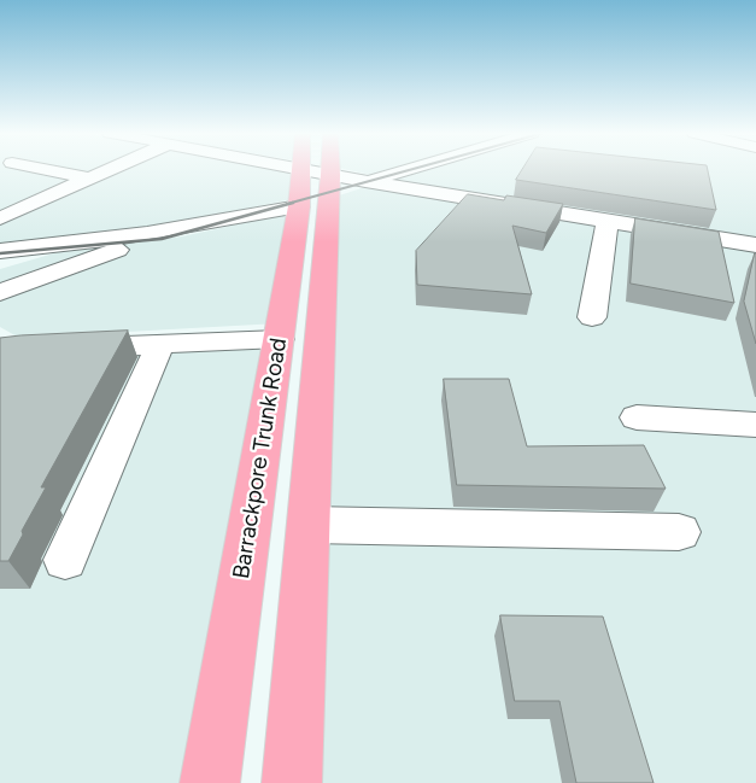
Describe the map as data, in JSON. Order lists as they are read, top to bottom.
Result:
{
  "streets": {
    "main road": ["Barrackpore Trunk Road"]
  }
}
